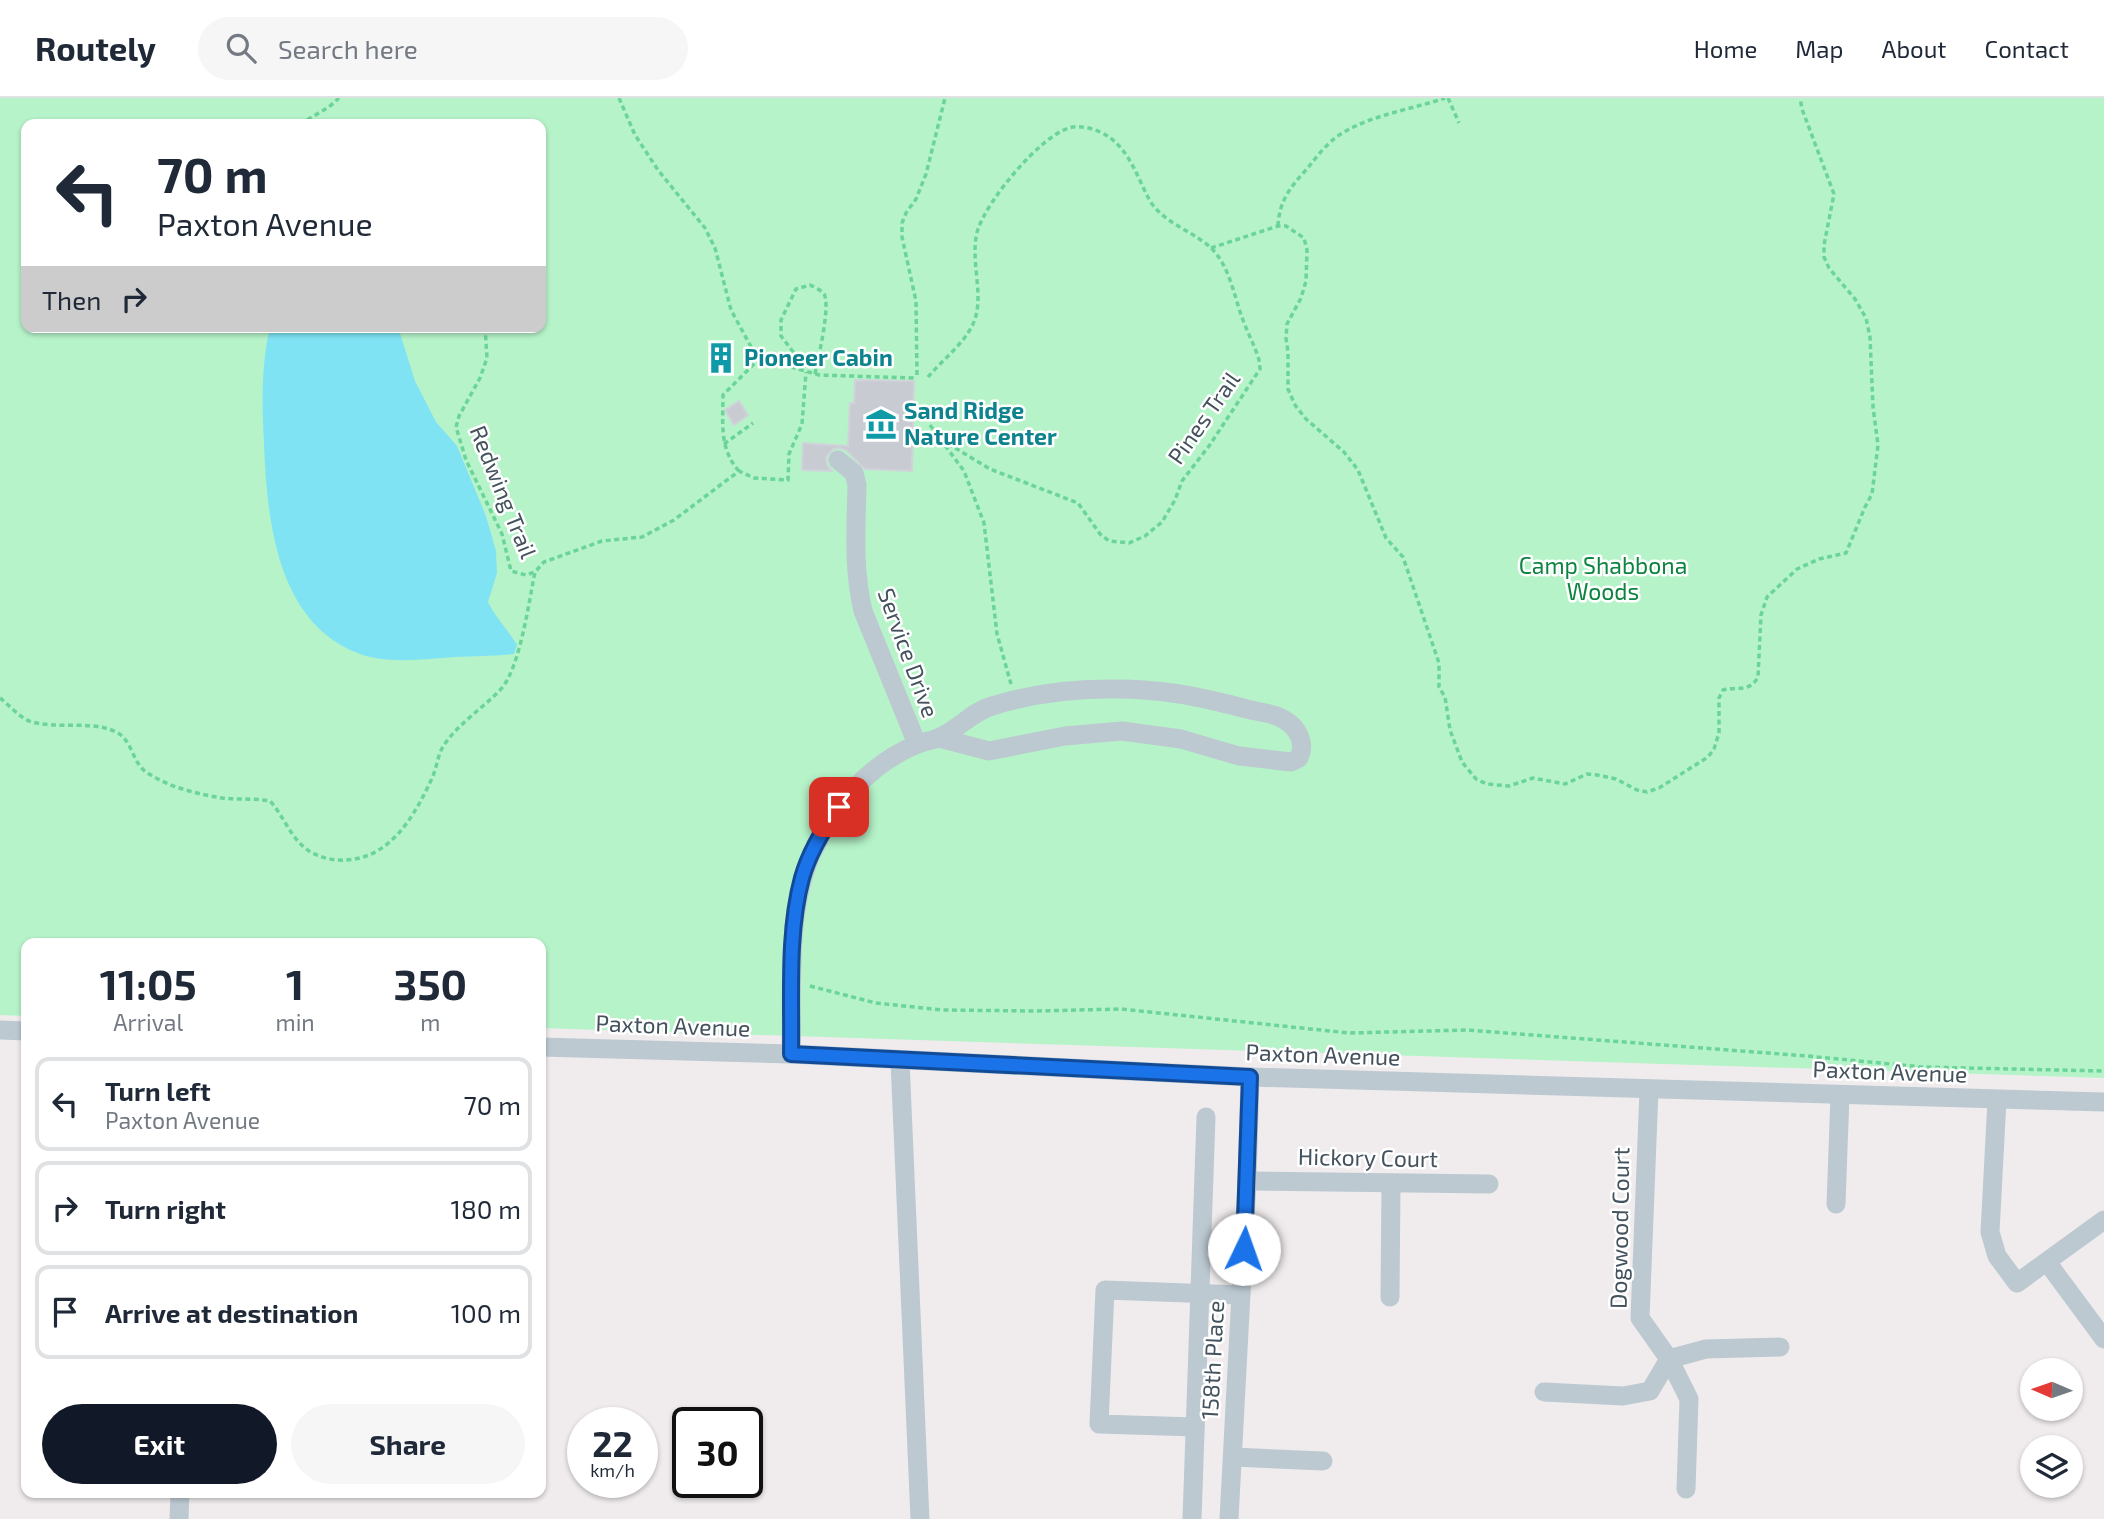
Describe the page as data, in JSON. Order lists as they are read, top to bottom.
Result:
{
  "streets": {
    "street": [
      "Service Drive",
      "Paxton Avenue",
      "Hickory Court",
      "Dogwood Court",
      "158th Place"
    ],
    "path": ["Pines Trail", "Redwing Trail"]
  },
  "crossings": [
    ["Paxton Avenue", "Dogwood Court"],
    ["Paxton Avenue", "158th Place"],
    ["Hickory Court", "158th Place"]
  ],
  "parks": ["Camp Shabbona Woods"],
  "places": {
    "building": ["Pioneer Cabin"],
    "museum": ["Sand Ridge Nature Center"]
  },
  "north": "left",
  "page": {
    "header": "Routely",
    "search": "Search here",
    "nav": [
      "Home",
      "Map",
      "About",
      "Contact"
    ],
    "turn": ["70 m", "Paxton Avenue"],
    "then": "Then",
    "eta": [
      "11:05",
      "Arrival",
      "1",
      "min",
      "350",
      "m"
    ],
    "list": [
      {
        "name": "Turn left",
        "note": "Paxton Avenue",
        "value": "70 m"
      },
      {
        "name": "Turn right",
        "value": "180 m"
      },
      {
        "name": "Arrive at destination",
        "value": "100 m"
      }
    ],
    "buttons": ["Exit", "Share"],
    "speed": "22 km/h",
    "limit": "30"
  }
}
